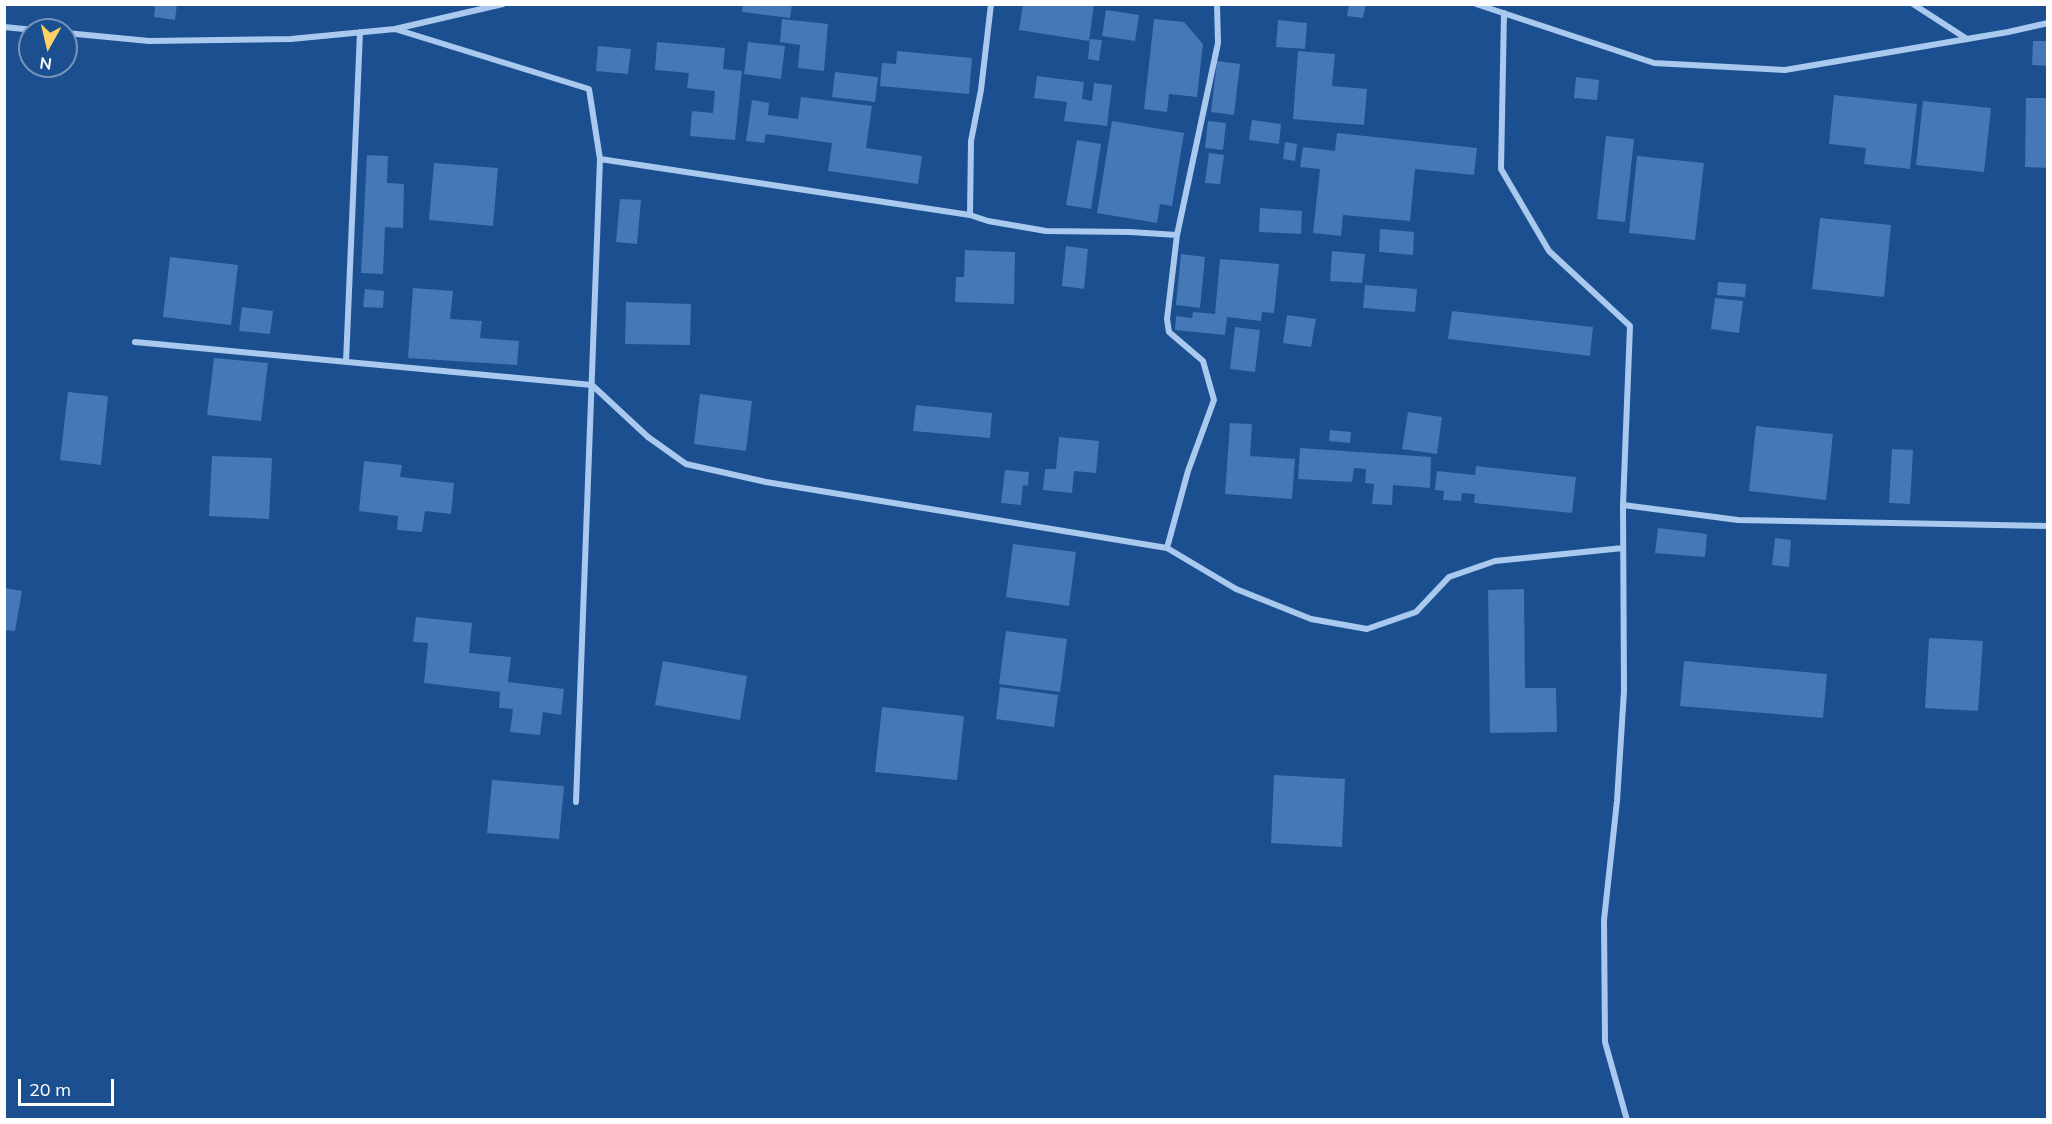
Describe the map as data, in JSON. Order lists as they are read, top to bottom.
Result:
{
  "scale_bar": "20 m",
  "north": "bottom"
}
